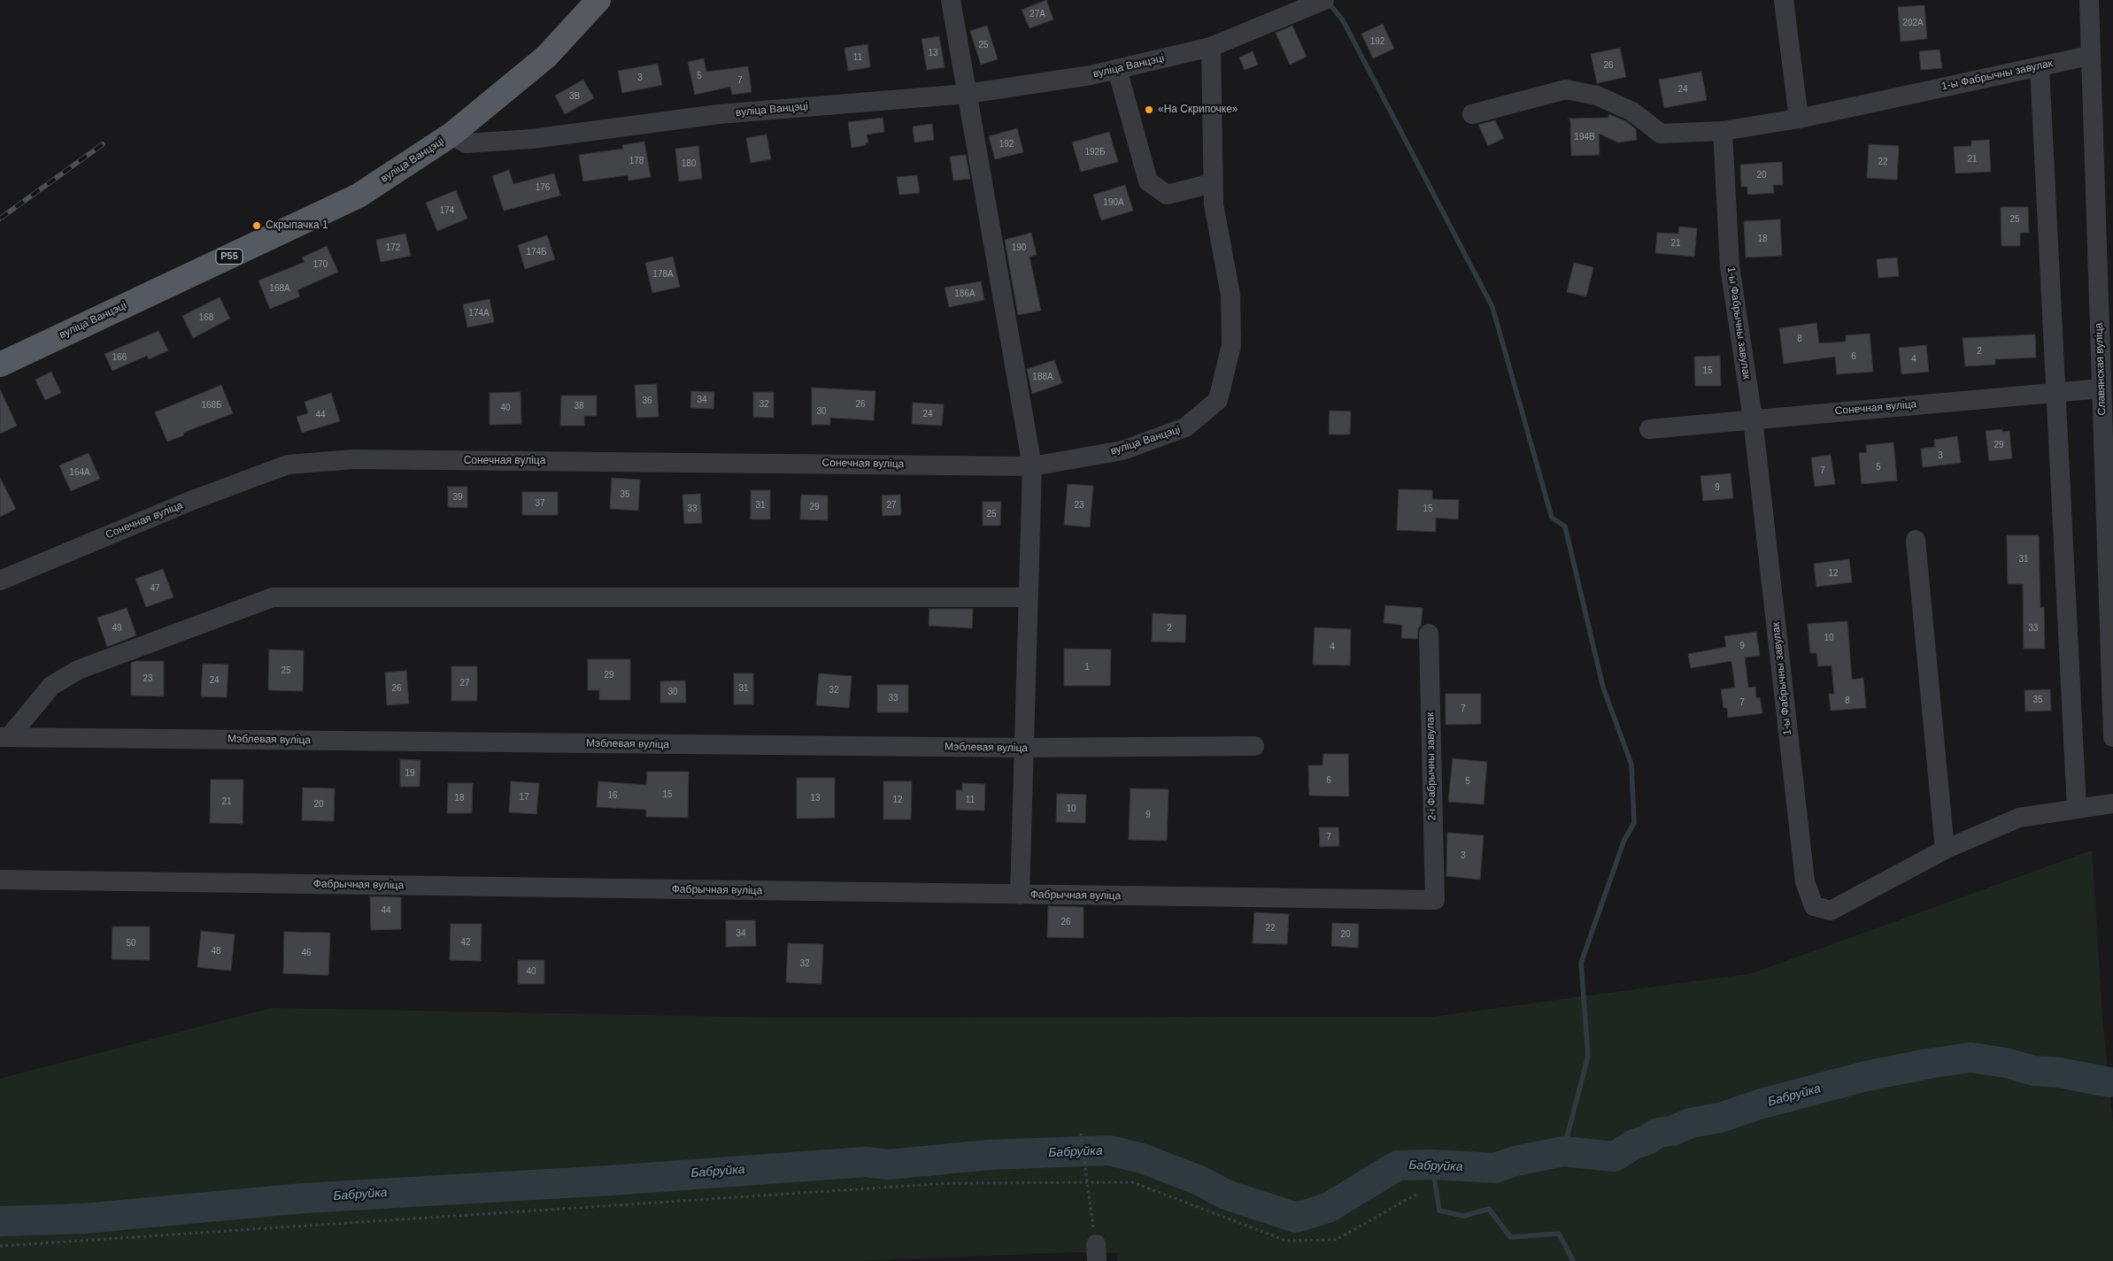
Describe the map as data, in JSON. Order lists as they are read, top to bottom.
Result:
{
  "streets": {
    "main road": ["вуліца Ванцэці", "Р55"],
    "street": [
      "1-ы Фабрычны завулак",
      "Славянская вуліца",
      "Сонечная вуліца",
      "Мэблевая вуліца",
      "2-і Фабрычны завулак",
      "Фабрычная вуліца"
    ]
  },
  "crossings": [
    ["вуліца Ванцэці", "Р55"],
    ["вуліца Ванцэці", "Сонечная вуліца"],
    ["1-ы Фабрычны завулак", "Славянская вуліца"],
    ["1-ы Фабрычны завулак", "Сонечная вуліца"],
    ["Славянская вуліца", "Сонечная вуліца"],
    ["2-і Фабрычны завулак", "Фабрычная вуліца"]
  ],
  "water": ["Бабруйка"],
  "places": ["«На Скрипочке»", "Скрыпачка 1"],
  "house_numbers": [
    "27А",
    "202А",
    "192",
    "25",
    "13",
    "11",
    "26",
    "5",
    "3",
    "7",
    "24",
    "3В",
    "194В",
    "192",
    "192Б",
    "21",
    "178",
    "22",
    "180",
    "20",
    "176",
    "190А",
    "174",
    "25",
    "18",
    "21",
    "172",
    "190",
    "174Б",
    "170",
    "178А",
    "168А",
    "186А",
    "174А",
    "168",
    "8",
    "2",
    "6",
    "166",
    "4",
    "15",
    "188А",
    "34",
    "36",
    "32",
    "26",
    "168Б",
    "38",
    "40",
    "30",
    "24",
    "44",
    "29",
    "3",
    "5",
    "7",
    "164А",
    "9",
    "35",
    "39",
    "37",
    "31",
    "27",
    "23",
    "29",
    "33",
    "15",
    "25",
    "31",
    "12",
    "47",
    "49",
    "2",
    "33",
    "10",
    "9",
    "4",
    "1",
    "25",
    "29",
    "23",
    "24",
    "27",
    "26",
    "31",
    "32",
    "30",
    "33",
    "35",
    "8",
    "7",
    "7",
    "19",
    "6",
    "5",
    "15",
    "16",
    "17",
    "18",
    "13",
    "12",
    "11",
    "21",
    "20",
    "10",
    "9",
    "7",
    "3",
    "44",
    "26",
    "22",
    "34",
    "20",
    "42",
    "50",
    "48",
    "46",
    "32",
    "40"
  ]
}
